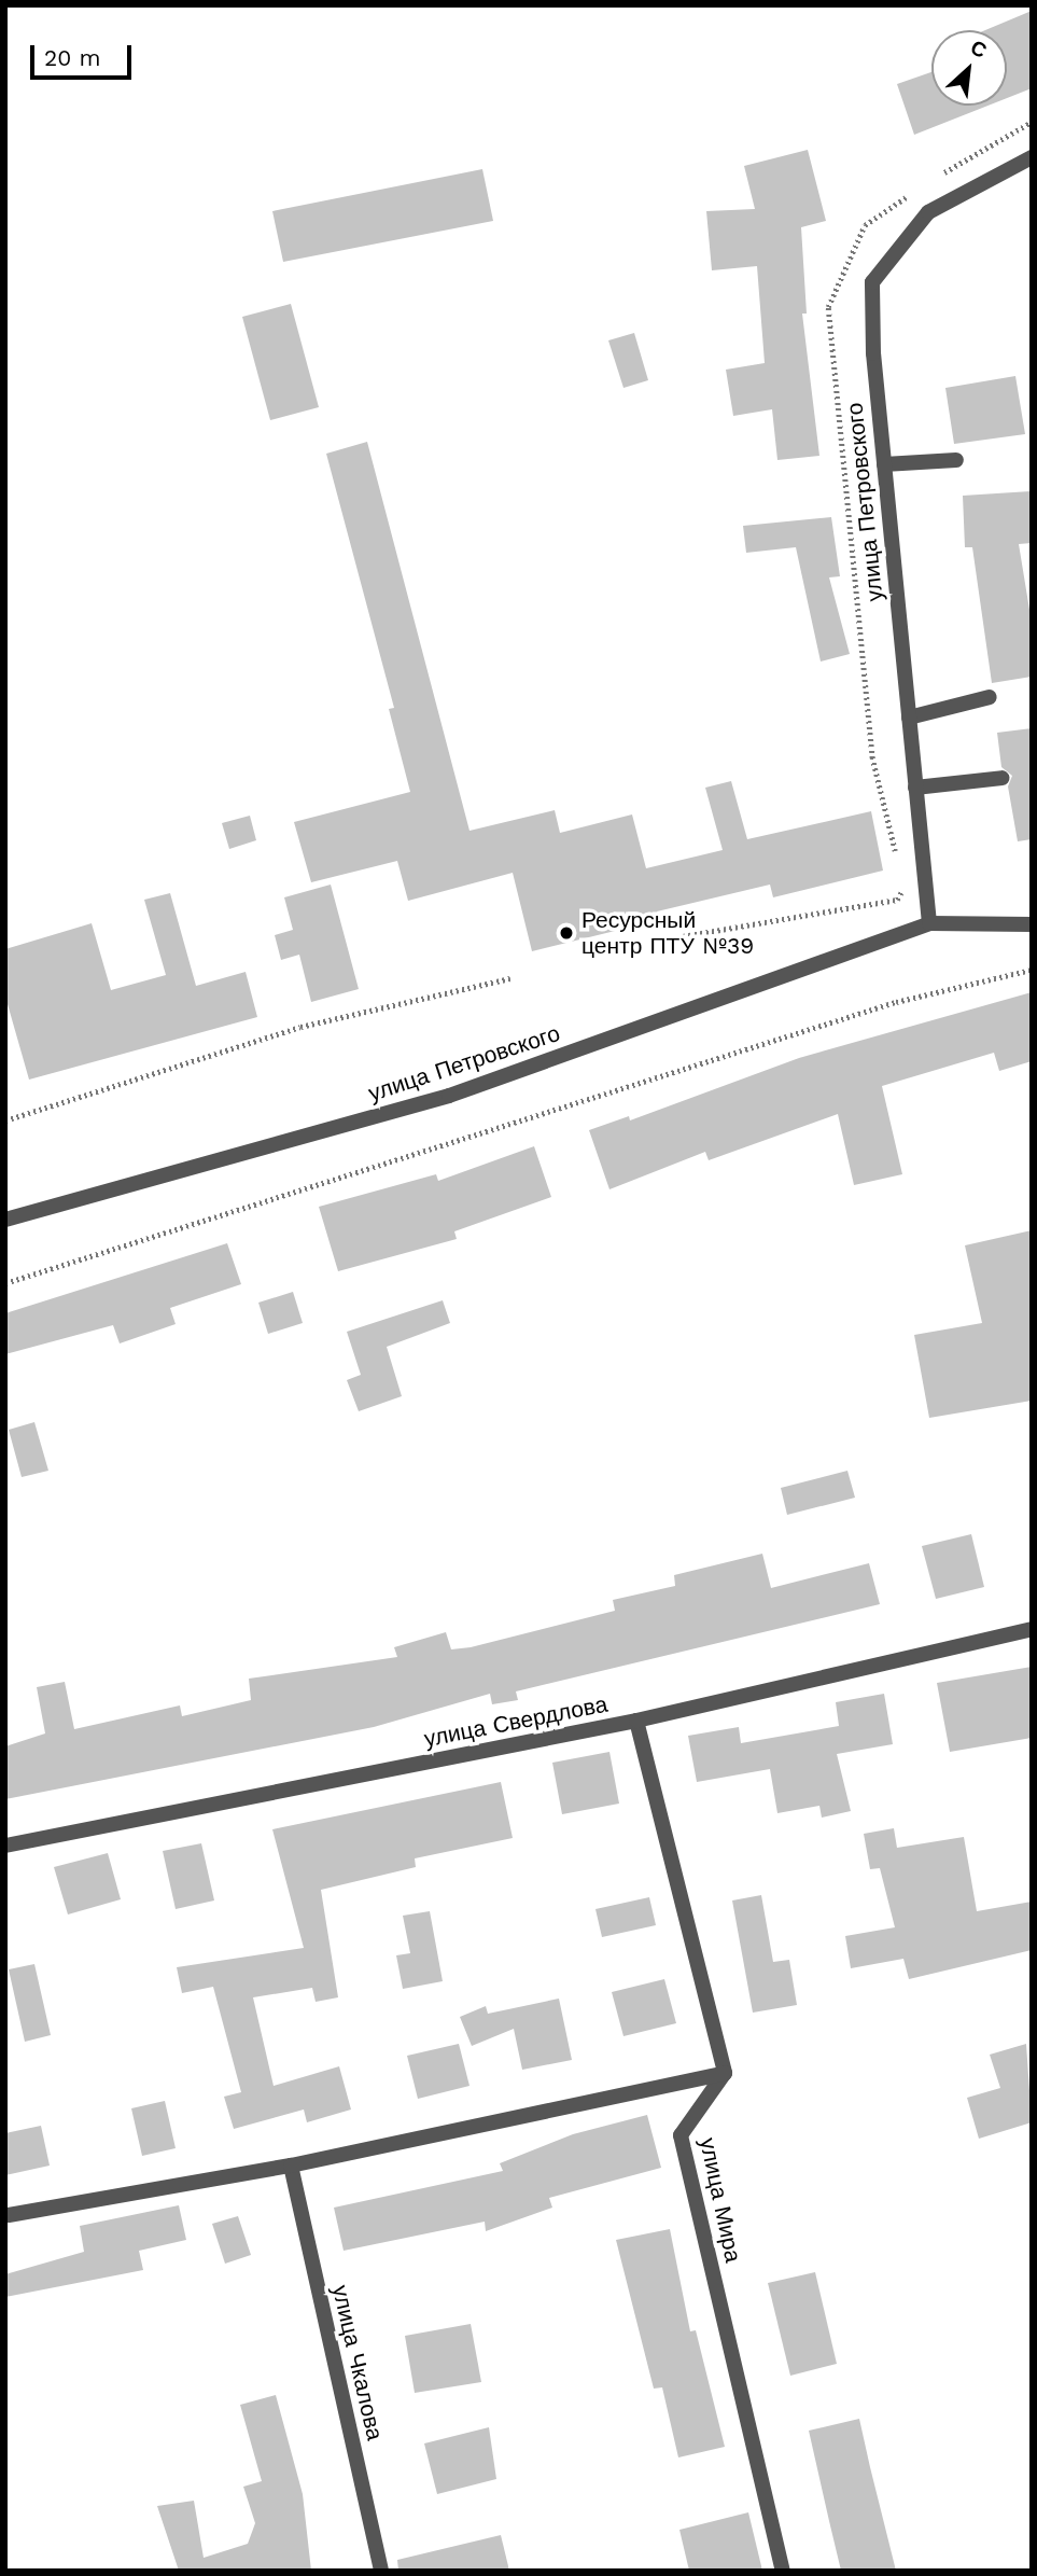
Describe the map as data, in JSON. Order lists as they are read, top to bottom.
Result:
{
  "streets": {
    "street": [
      "улица Петровского",
      "улица Свердлова",
      "улица Мира",
      "улица Чкалова"
    ]
  },
  "places": ["Ресурсный центр ПТУ №39"],
  "scale_bar": "20 m",
  "north": "top right"
}
